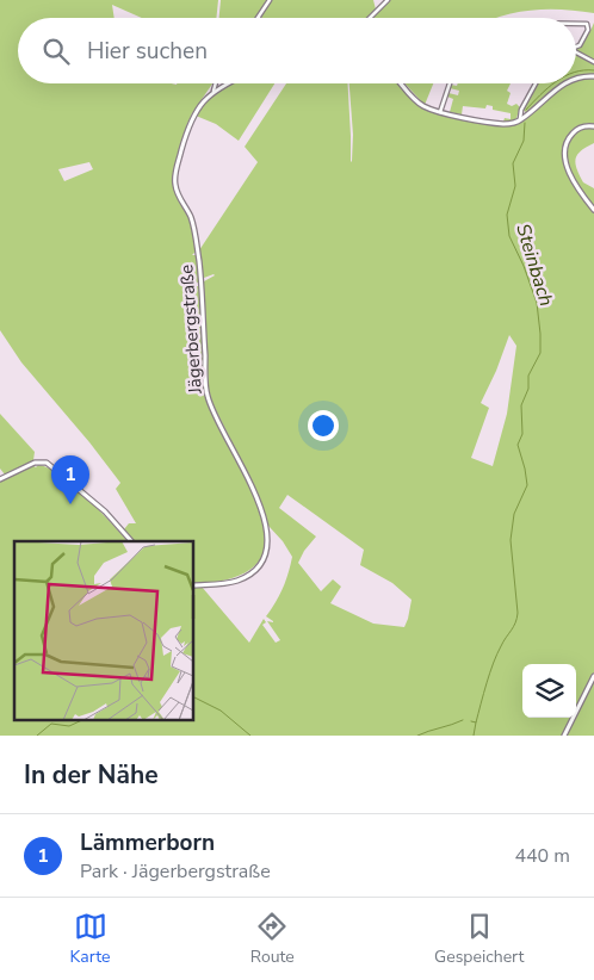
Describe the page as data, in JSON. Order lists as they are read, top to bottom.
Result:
{
  "streets": {
    "street": ["Jägerbergstraße"]
  },
  "water": ["Steinbach"],
  "page": {
    "search": "Hier suchen",
    "pins": "1",
    "heading": "In der Nähe",
    "list": [
      {
        "mark": "1",
        "name": "Lämmerborn",
        "note": "Park · Jägerbergstraße",
        "value": "440 m"
      }
    ],
    "nav": ["Karte", "Route", "Gespeichert"]
  }
}
